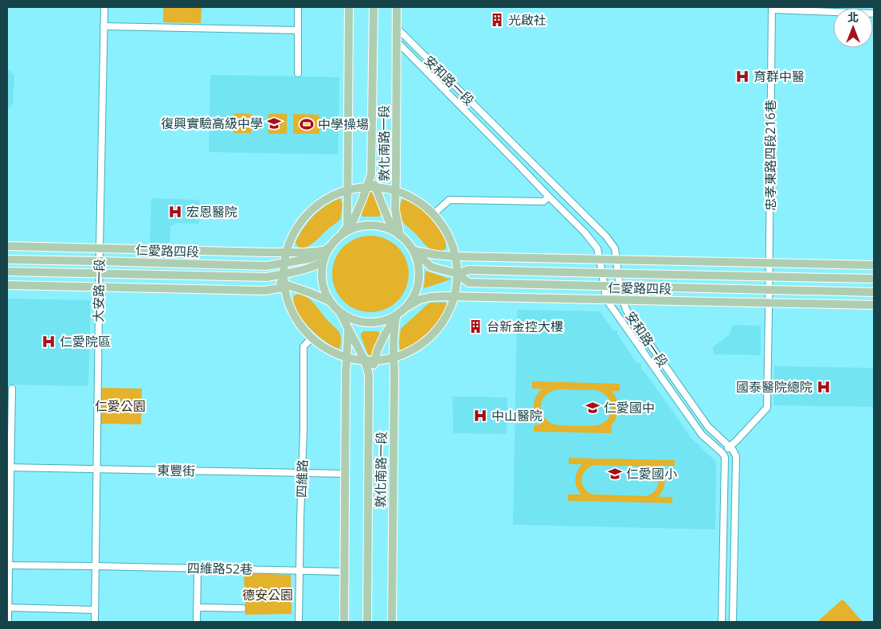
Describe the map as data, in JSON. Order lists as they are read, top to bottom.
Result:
{
  "streets": {
    "main road": ["敦化南路一段", "仁愛路四段"],
    "street": [
      "安和路一段",
      "忠孝東路四段216巷",
      "大安路一段",
      "東豐街",
      "四維路",
      "四維路52巷"
    ]
  },
  "crossings": [
    ["安和路一段", "敦化南路一段"],
    ["安和路一段", "忠孝東路四段216巷"],
    ["安和路一段", "仁愛路四段"],
    ["敦化南路一段", "仁愛路四段"],
    ["敦化南路一段", "東豐街"],
    ["敦化南路一段", "四維路52巷"],
    ["忠孝東路四段216巷", "仁愛路四段"],
    ["仁愛路四段", "大安路一段"],
    ["大安路一段", "東豐街"],
    ["大安路一段", "四維路52巷"],
    ["東豐街", "四維路"],
    ["四維路", "四維路52巷"]
  ],
  "parks": ["仁愛公園", "德安公園"],
  "places": {
    "building": ["光啟社", "台新金控大樓"],
    "hospital": [
      "育群中醫",
      "宏恩醫院",
      "仁愛院區",
      "國泰醫院總院",
      "中山醫院"
    ],
    "school or university": ["復興實驗高級中學", "仁愛國中", "仁愛國小"],
    "sports": ["中學操場"]
  },
  "north": "top"
}
